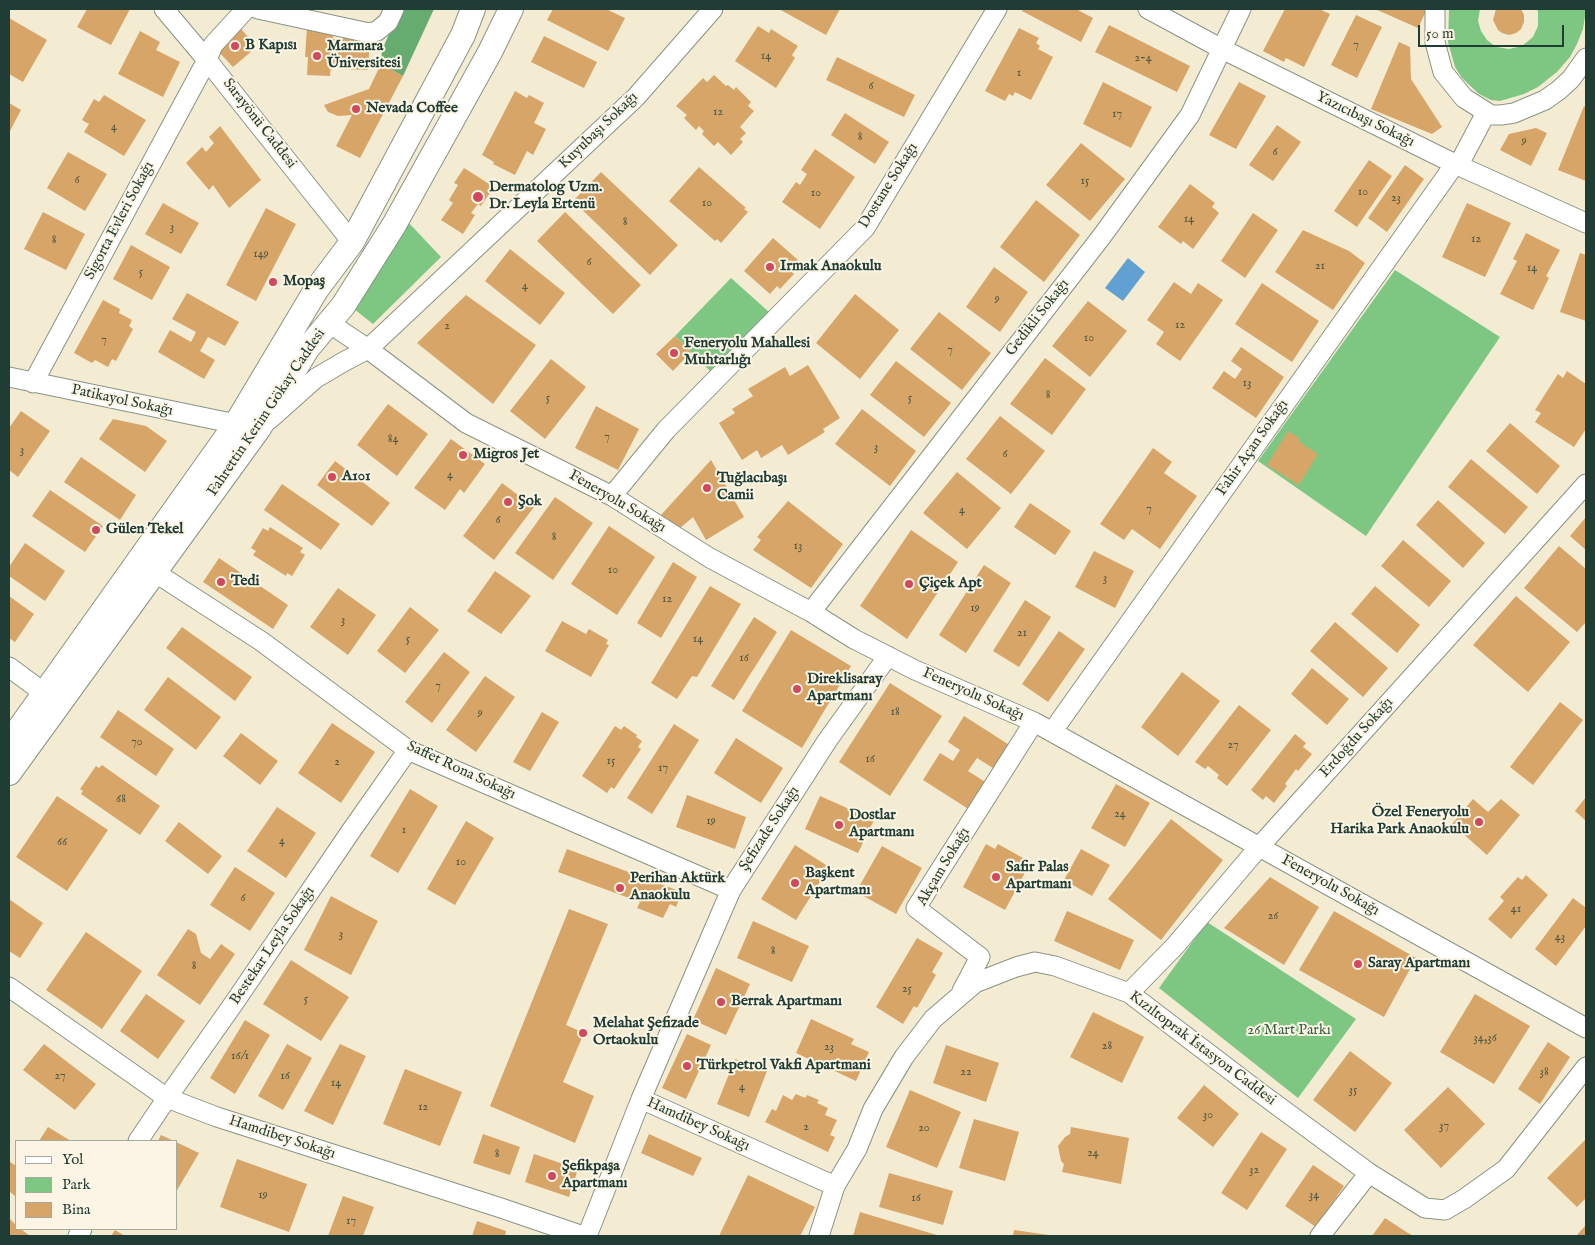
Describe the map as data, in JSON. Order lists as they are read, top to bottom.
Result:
{
  "streets": {
    "main road": ["Fahrettin Kerim Gökay Caddesi"],
    "street": [
      "Yazıcıbaşı Sokağı",
      "Sarayönü Caddesi",
      "Kuyubaşı Sokağı",
      "Dostane Sokağı",
      "Sigorta Evleri Sokağı",
      "Gedikli Sokağı",
      "Patikayol Sokağı",
      "Fahir Açan Sokağı",
      "Feneryolu Sokağı",
      "Erdoğdu Sokağı",
      "Saffet Rona Sokağı",
      "Şefizade Sokağı",
      "Akçam Sokağı",
      "Bestekar Leyla Sokağı",
      "Kızıltoprak İstasyon Caddesi",
      "Hamdibey Sokağı"
    ]
  },
  "crossings": [
    ["Yazıcıbaşı Sokağı", "Gedikli Sokağı"],
    ["Yazıcıbaşı Sokağı", "Fahir Açan Sokağı"],
    ["Sarayönü Caddesi", "Sigorta Evleri Sokağı"],
    ["Sarayönü Caddesi", "Fahrettin Kerim Gökay Caddesi"],
    ["Kuyubaşı Sokağı", "Fahrettin Kerim Gökay Caddesi"],
    ["Kuyubaşı Sokağı", "Feneryolu Sokağı"],
    ["Dostane Sokağı", "Feneryolu Sokağı"],
    ["Sigorta Evleri Sokağı", "Patikayol Sokağı"],
    ["Gedikli Sokağı", "Feneryolu Sokağı"],
    ["Patikayol Sokağı", "Fahrettin Kerim Gökay Caddesi"],
    ["Fahrettin Kerim Gökay Caddesi", "Feneryolu Sokağı"],
    ["Fahrettin Kerim Gökay Caddesi", "Saffet Rona Sokağı"],
    ["Fahir Açan Sokağı", "Feneryolu Sokağı"],
    ["Feneryolu Sokağı", "Erdoğdu Sokağı"],
    ["Feneryolu Sokağı", "Şefizade Sokağı"],
    ["Feneryolu Sokağı", "Akçam Sokağı"],
    ["Erdoğdu Sokağı", "Kızıltoprak İstasyon Caddesi"],
    ["Saffet Rona Sokağı", "Şefizade Sokağı"],
    ["Saffet Rona Sokağı", "Bestekar Leyla Sokağı"],
    ["Şefizade Sokağı", "Hamdibey Sokağı"],
    ["Akçam Sokağı", "Kızıltoprak İstasyon Caddesi"],
    ["Bestekar Leyla Sokağı", "Hamdibey Sokağı"],
    ["Kızıltoprak İstasyon Caddesi", "Hamdibey Sokağı"]
  ],
  "parks": ["26 Mart Parkı"],
  "places": [
    "B Kapısı",
    "Marmara Üniversitesi",
    "Nevada Coffee",
    "Dermatolog Uzm. Dr. Leyla Ertenü",
    "Irmak Anaokulu",
    "Mopaş",
    "Feneryolu Mahallesi Muhtarlığı",
    "Migros Jet",
    "A101",
    "Tuğlacıbaşı Camii",
    "Şok",
    "Gülen Tekel",
    "Tedi",
    "Çiçek Apt",
    "Direklisaray Apartmanı",
    "Özel Feneryolu Harika Park Anaokulu",
    "Dostlar Apartmanı",
    "Safir Palas Apartmanı",
    "Başkent Apartmanı",
    "Perihan Aktürk Anaokulu",
    "Saray Apartmanı",
    "Berrak Apartmanı",
    "Melahat Şefizade Ortaokulu",
    "Türkpetrol Vakfi Apartmani",
    "Şefikpaşa Apartmanı"
  ],
  "house_numbers": [
    "7",
    "14",
    "2-4",
    "1",
    "6",
    "12",
    "17",
    "4",
    "8",
    "9",
    "6",
    "6",
    "15",
    "10",
    "10",
    "23",
    "10",
    "14",
    "8",
    "3",
    "12",
    "8",
    "149",
    "6",
    "21",
    "14",
    "5",
    "4",
    "9",
    "12",
    "2",
    "10",
    "7",
    "7",
    "13",
    "8",
    "5",
    "5",
    "7",
    "84",
    "3",
    "3",
    "6",
    "4",
    "7",
    "4",
    "6",
    "8",
    "13",
    "10",
    "3",
    "12",
    "19",
    "3",
    "21",
    "5",
    "14",
    "16",
    "7",
    "18",
    "9",
    "70",
    "27",
    "16",
    "15",
    "2",
    "17",
    "68",
    "24",
    "19",
    "1",
    "4",
    "66",
    "10",
    "6",
    "41",
    "26",
    "3",
    "43",
    "8",
    "8",
    "25",
    "5",
    "34,36",
    "28",
    "23",
    "16/1",
    "22",
    "38",
    "27",
    "16",
    "14",
    "4",
    "35",
    "12",
    "30",
    "37",
    "2",
    "20",
    "24",
    "8",
    "32",
    "19",
    "34",
    "16",
    "17"
  ],
  "legend": ["Yol", "Park", "Bina"],
  "scale_bar": "50 m"
}
